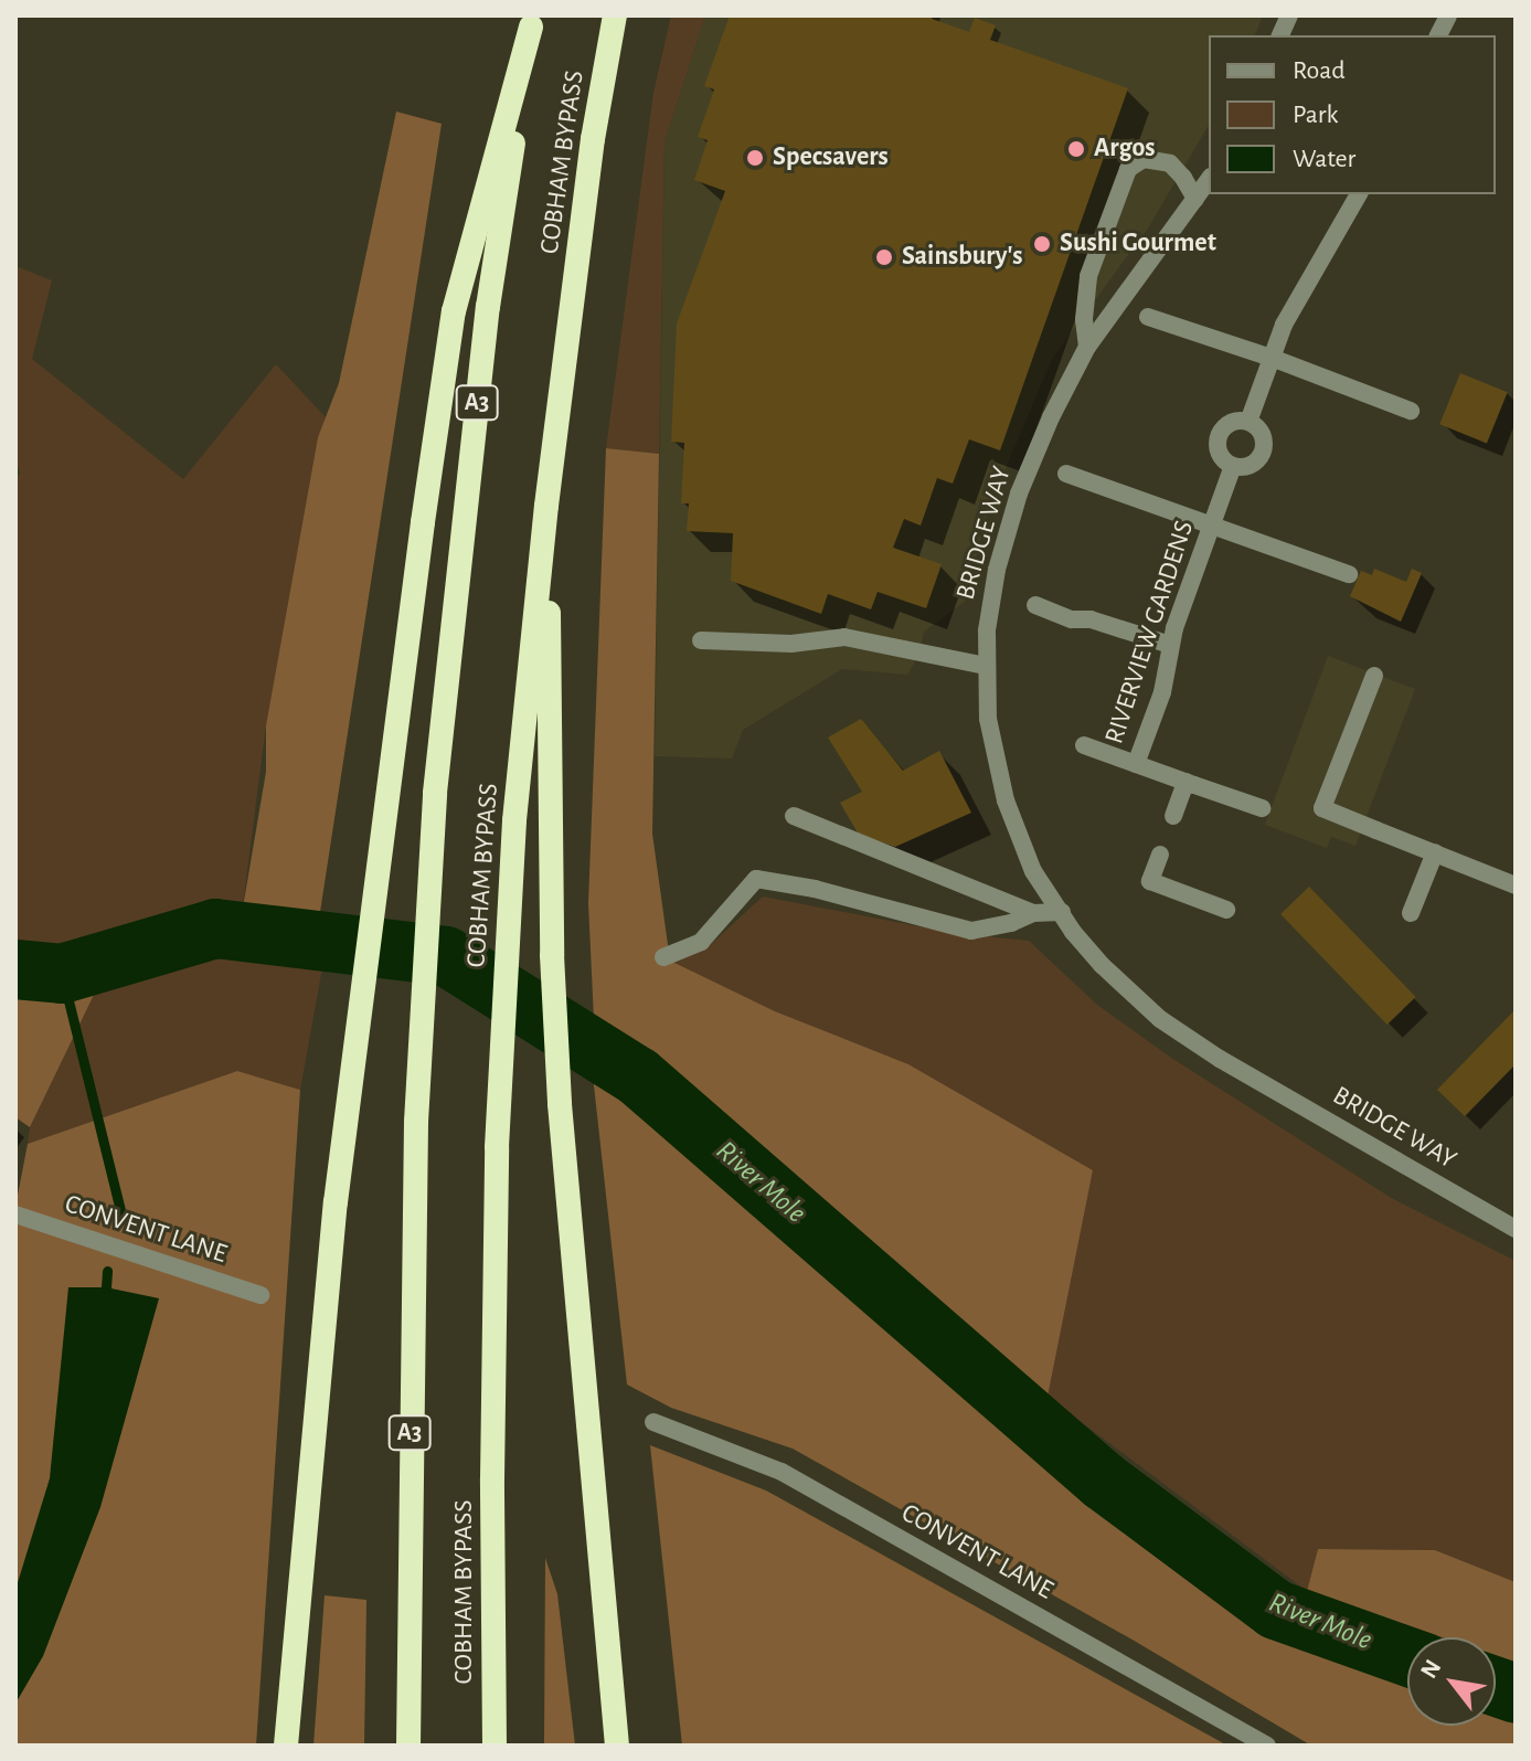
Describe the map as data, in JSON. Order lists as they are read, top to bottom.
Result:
{
  "streets": {
    "highway": ["COBHAM BYPASS", "A3"],
    "street": ["BRIDGE WAY", "RIVERVIEW GARDENS", "CONVENT LANE"]
  },
  "water": ["River Mole"],
  "places": [
    "Argos",
    "Specsavers",
    "Sushi Gourmet",
    "Sainsbury's"
  ],
  "legend": ["Road", "Park", "Water"],
  "north": "top left"
}
